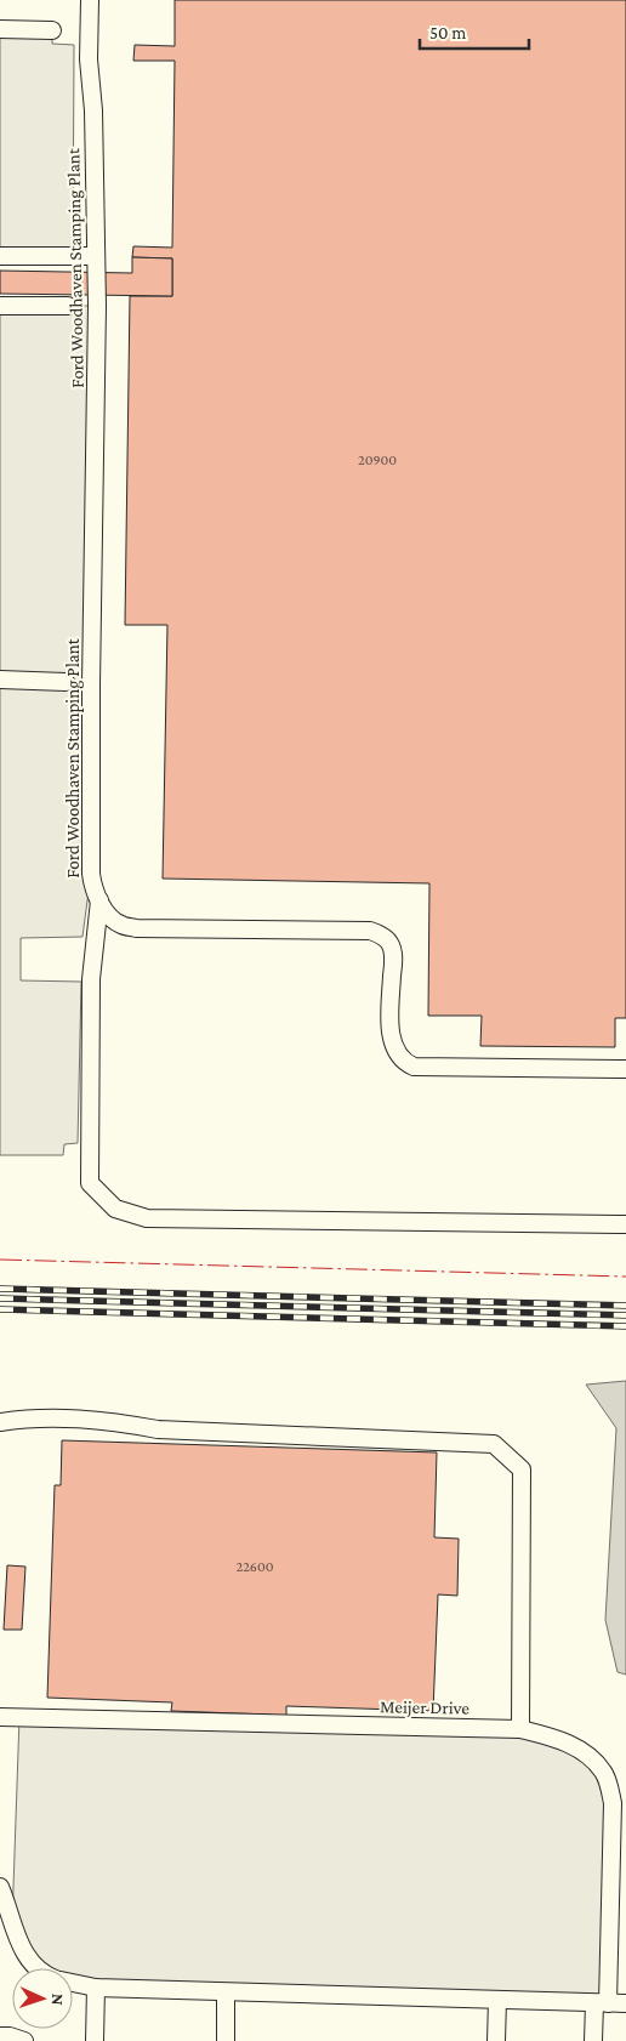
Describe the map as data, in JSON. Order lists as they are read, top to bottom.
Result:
{
  "streets": {
    "street": ["Ford Woodhaven Stamping Plant", "Meijer Drive"]
  },
  "house_numbers": ["20900", "22600"],
  "scale_bar": "50 m",
  "north": "right"
}
